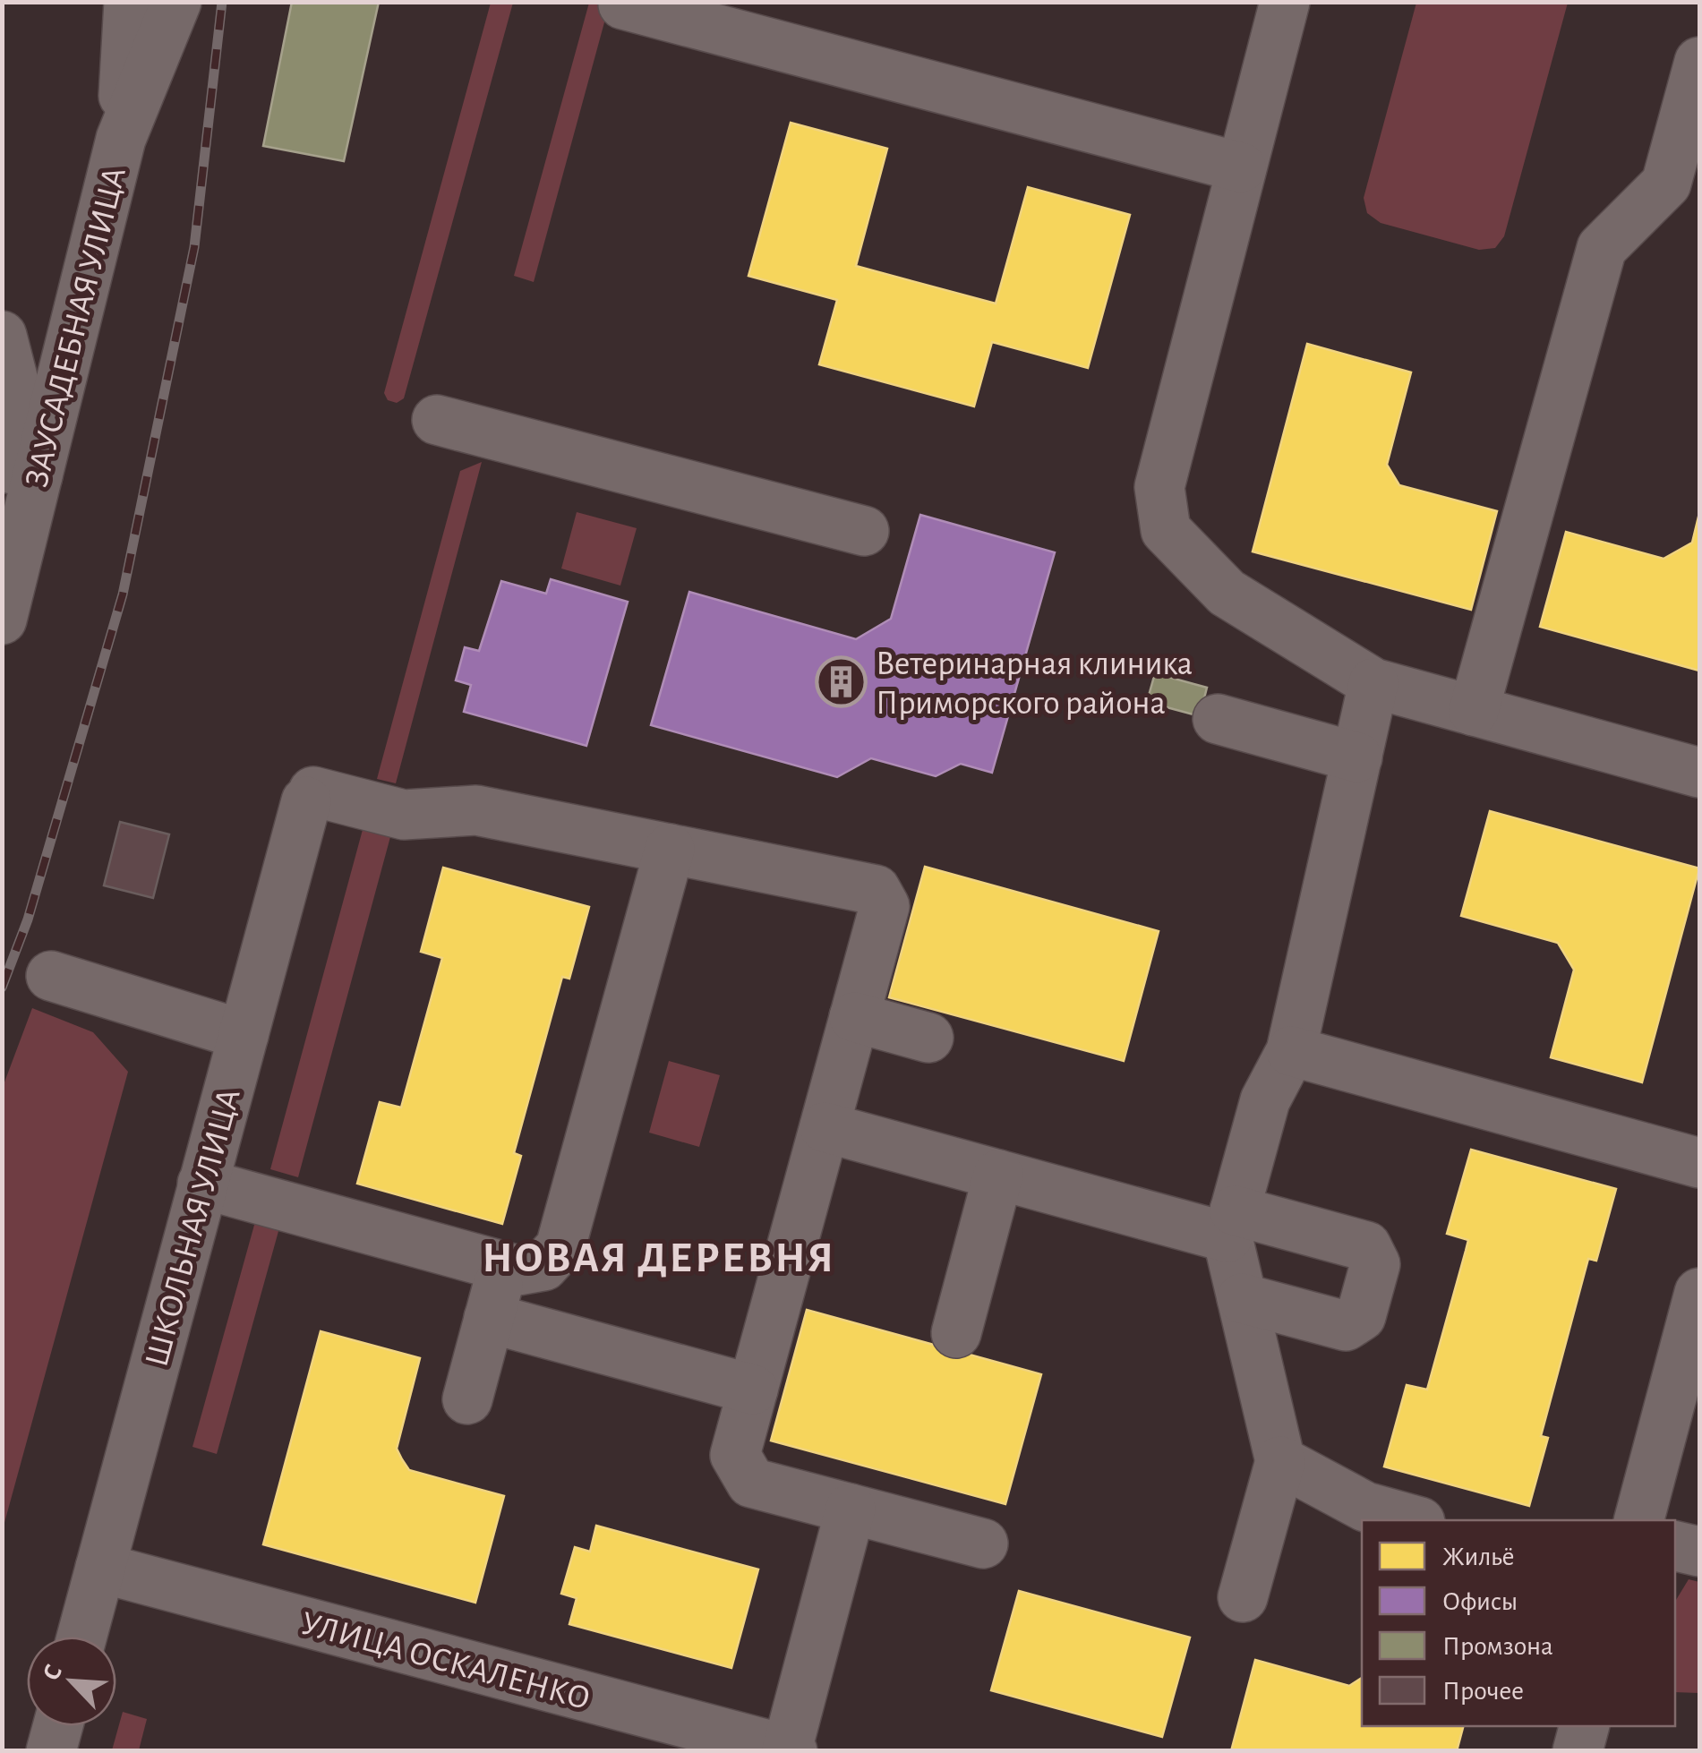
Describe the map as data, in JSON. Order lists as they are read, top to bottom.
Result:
{
  "streets": {
    "street": ["ЗАУСАДЕБНАЯ УЛИЦА", "ШКОЛЬНАЯ УЛИЦА", "УЛИЦА ОСКАЛЕНКО"]
  },
  "crossings": [
    ["ШКОЛЬНАЯ УЛИЦА", "УЛИЦА ОСКАЛЕНКО"]
  ],
  "districts": ["НОВАЯ ДЕРЕВНЯ"],
  "places": {
    "building": ["Ветеринарная клиника Приморского района"]
  },
  "legend": [
    "Жильё",
    "Офисы",
    "Промзона",
    "Прочее"
  ],
  "north": "top left"
}
